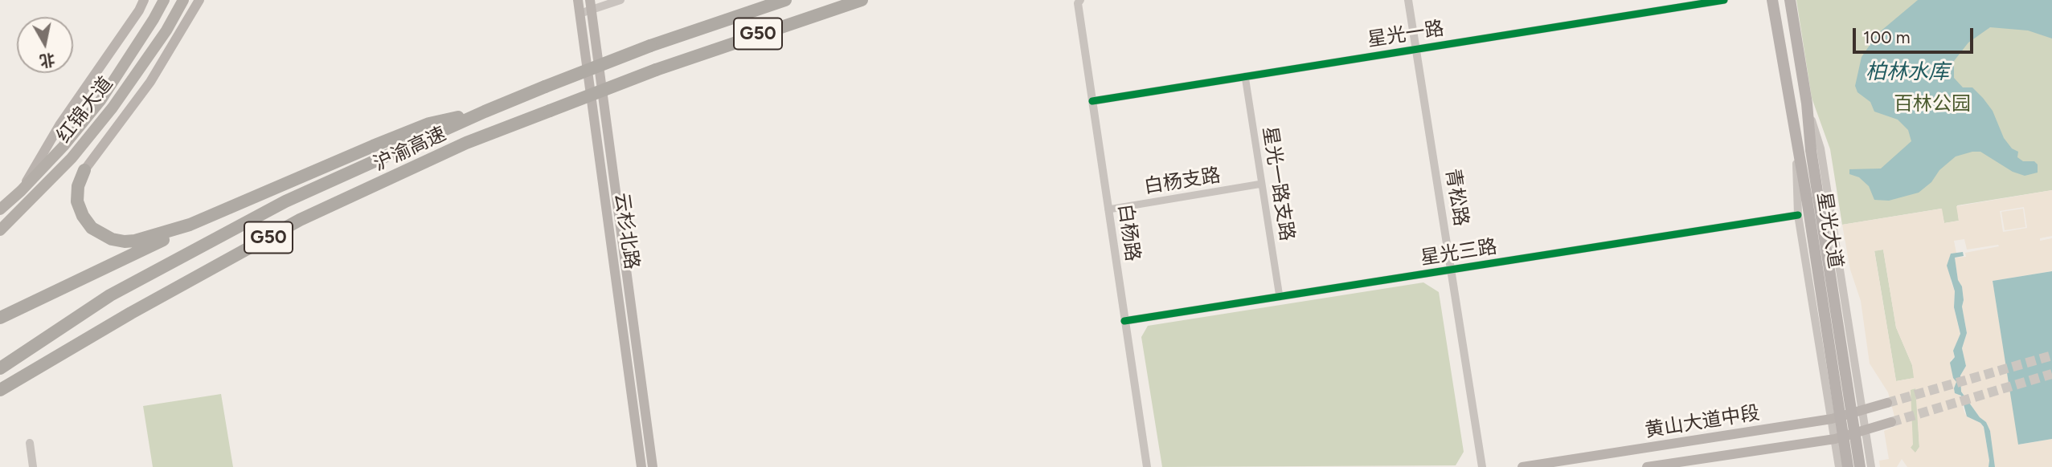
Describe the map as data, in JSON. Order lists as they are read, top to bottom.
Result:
{
  "streets": {
    "highway": ["G50", "红锦大道", "沪渝高速"],
    "main road": ["星光大道", "云杉北路", "黄山大道中段"],
    "street": [
      "星光一路",
      "白杨支路",
      "星光一路支路",
      "青松路",
      "白杨路",
      "星光三路"
    ]
  },
  "crossings": [
    ["星光一路", "星光一路支路"],
    ["星光一路", "青松路"],
    ["星光一路", "白杨路"],
    ["白杨支路", "星光一路支路"],
    ["白杨支路", "白杨路"],
    ["星光一路支路", "星光三路"],
    ["青松路", "星光三路"],
    ["白杨路", "星光三路"]
  ],
  "water": ["柏林水库"],
  "parks": ["百林公园"],
  "scale_bar": "100 m",
  "north": "bottom"
}
